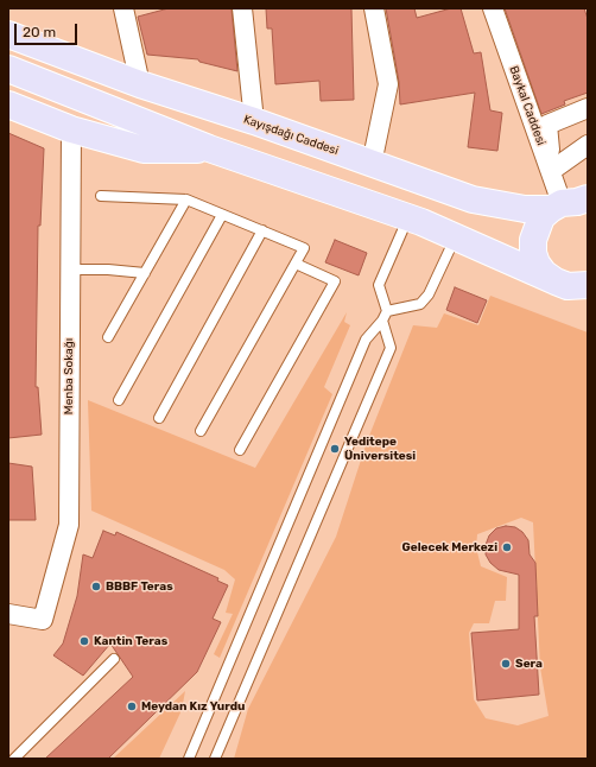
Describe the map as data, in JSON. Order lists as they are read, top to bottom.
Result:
{
  "streets": {
    "main road": ["Kayışdağı Caddesi"],
    "street": ["Baykal Caddesi", "Menba Sokağı"]
  },
  "crossings": [
    ["Baykal Caddesi", "Kayışdağı Caddesi"]
  ],
  "places": [
    "Yeditepe Üniversitesi",
    "Gelecek Merkezi",
    "BBBF Teras",
    "Kantin Teras",
    "Sera",
    "Meydan Kız Yurdu"
  ],
  "scale_bar": "20 m"
}
